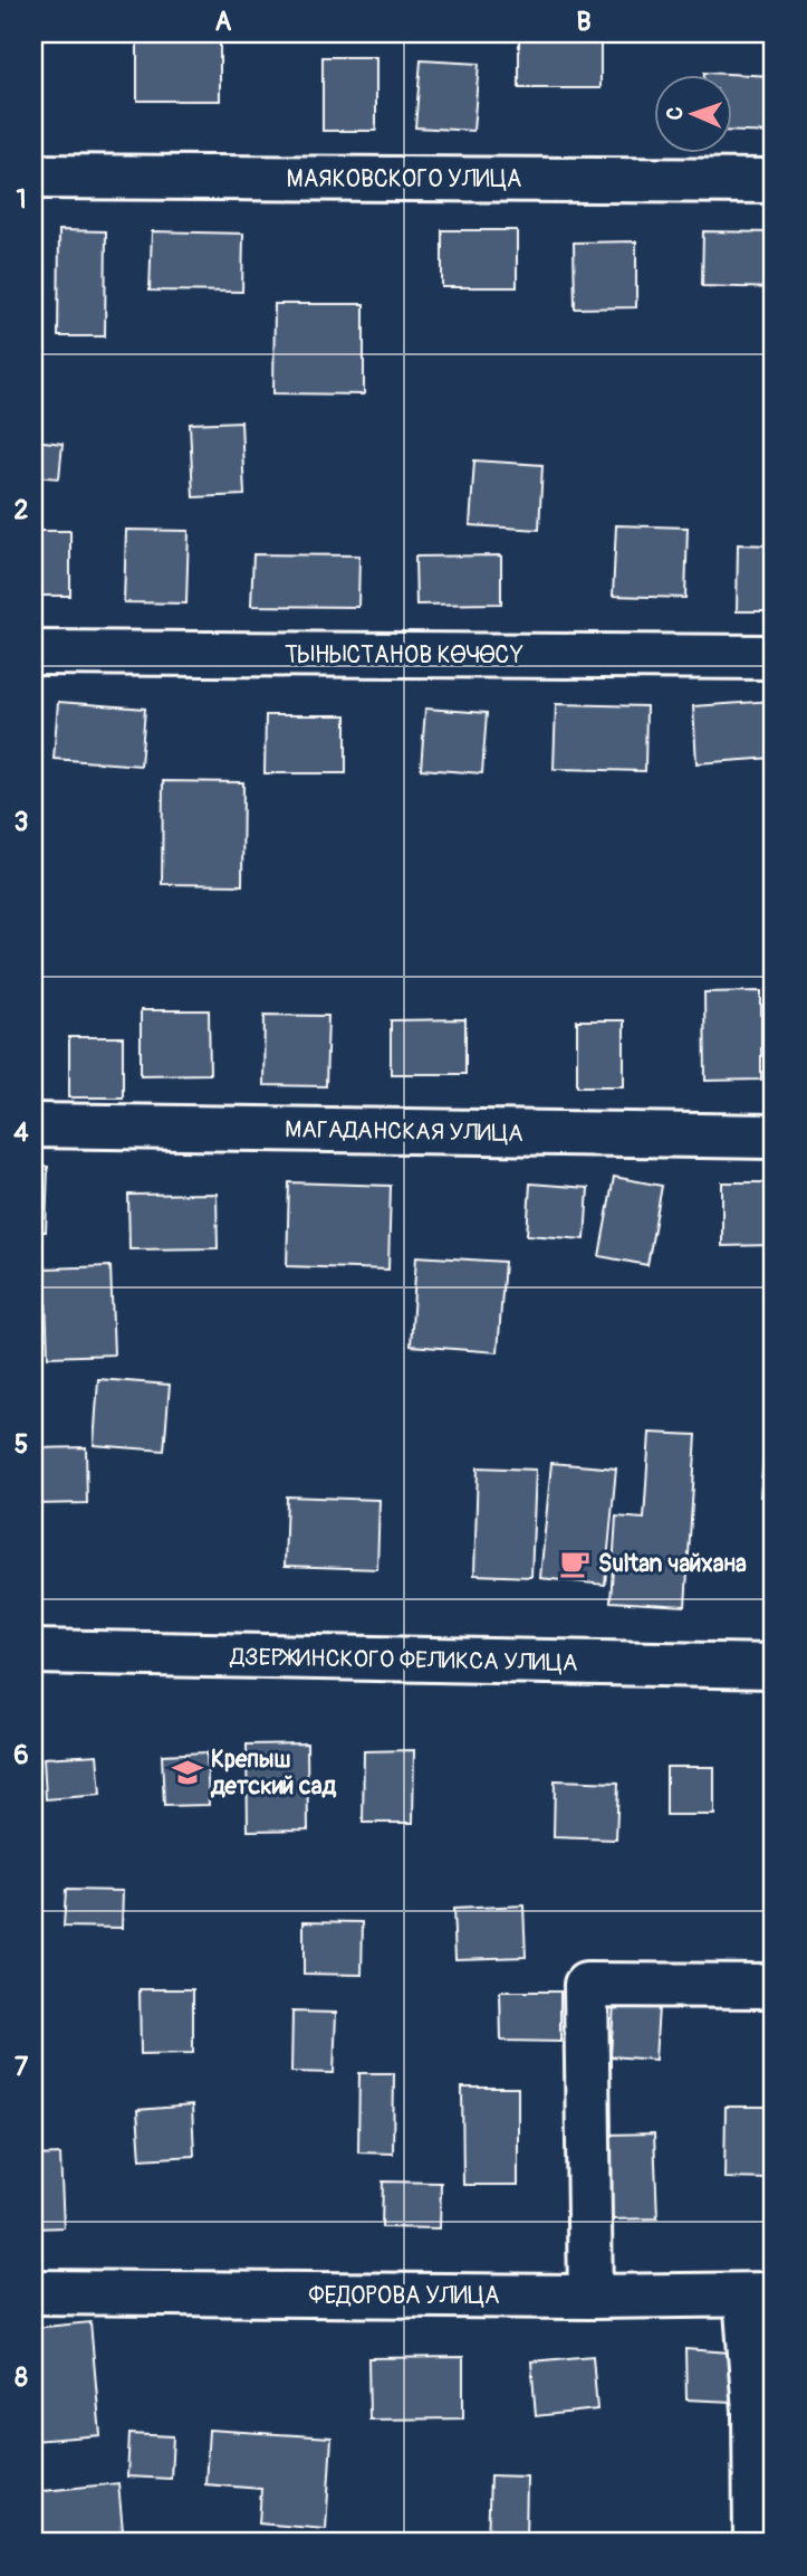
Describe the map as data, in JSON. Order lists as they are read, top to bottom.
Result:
{
  "streets": {
    "street": [
      "МАЯКОВСКОГО УЛИЦА",
      "ТЫНЫСТАНОВ КӨЧӨСҮ",
      "МАГАДАНСКАЯ УЛИЦА",
      "ДЗЕРЖИНСКОГО ФЕЛИКСА УЛИЦА",
      "ФЕДОРОВА УЛИЦА"
    ]
  },
  "places": {
    "cafe": ["Sultan чайхана"],
    "school or university": ["Крепыш детский сад"]
  },
  "north": "left",
  "grid": {
    "columns": ["A", "B"],
    "rows": [
      "1",
      "2",
      "3",
      "4",
      "5",
      "6",
      "7",
      "8"
    ]
  }
}
